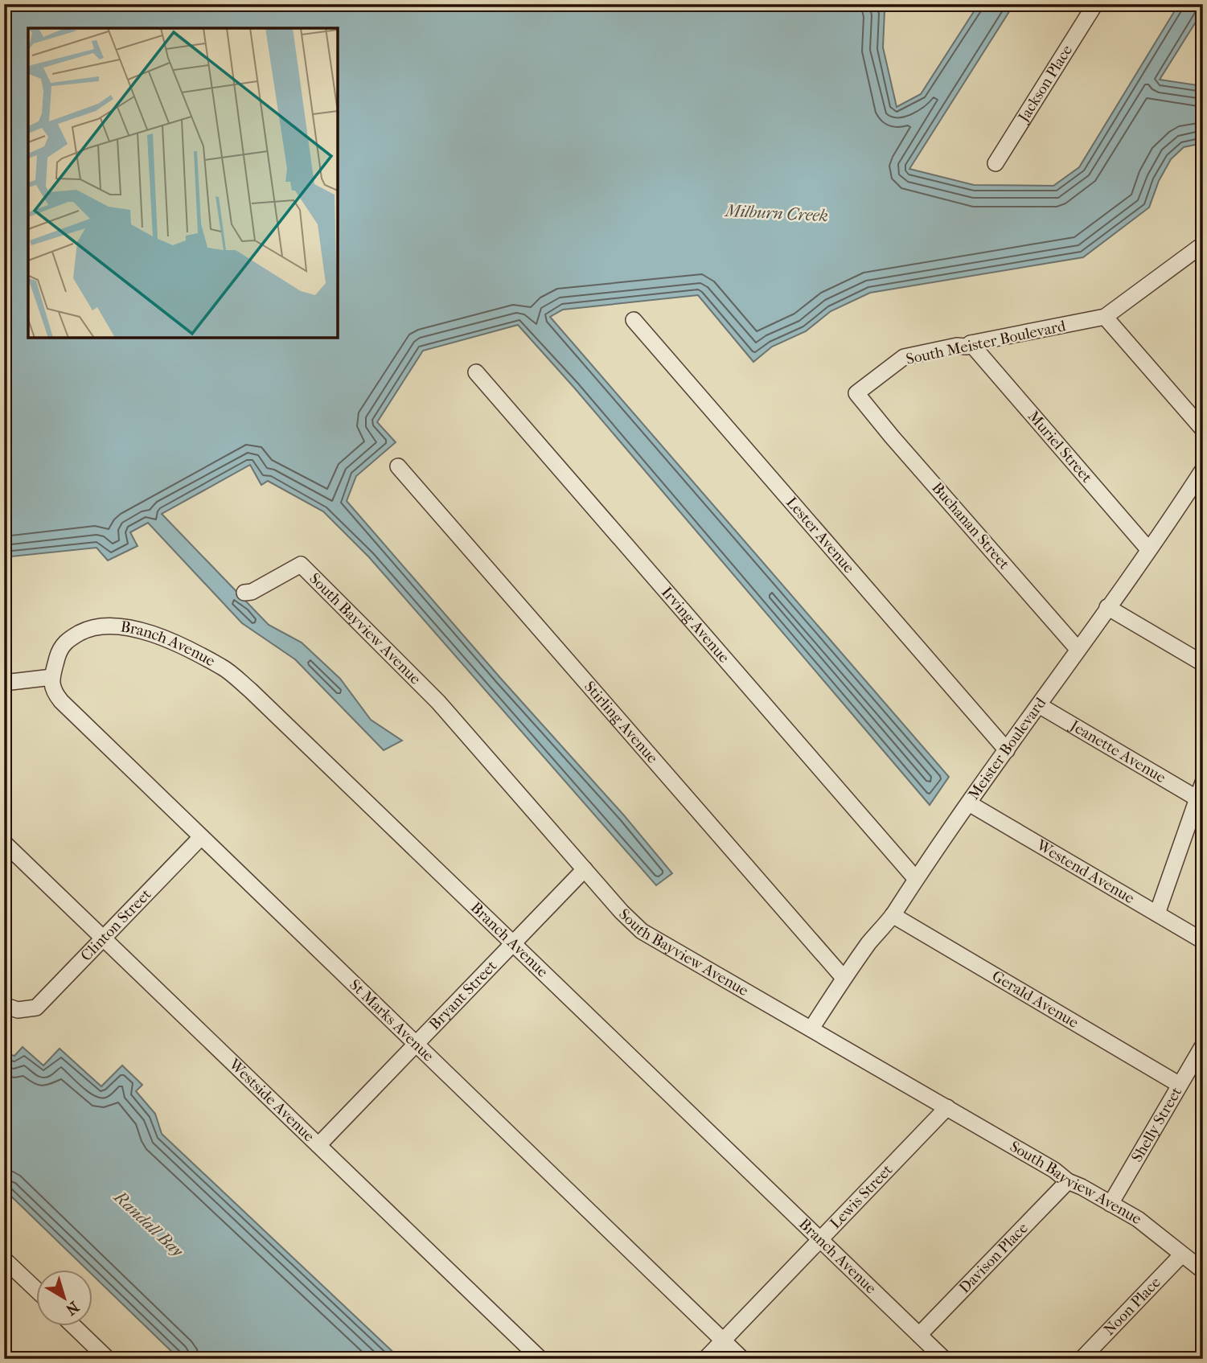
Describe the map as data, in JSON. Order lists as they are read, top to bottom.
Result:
{
  "streets": {
    "street": [
      "Jackson Place",
      "South Meister Boulevard",
      "Muriel Street",
      "Buchanan Street",
      "Lester Avenue",
      "Irving Avenue",
      "South Bayview Avenue",
      "Branch Avenue",
      "Stirling Avenue",
      "Meister Boulevard",
      "Jeanette Avenue",
      "Westend Avenue",
      "Clinton Street",
      "Bryant Street",
      "Gerald Avenue",
      "St Marks Avenue",
      "Westside Avenue",
      "Shelly Street",
      "Lewis Street",
      "Davison Place",
      "Noon Place"
    ]
  },
  "crossings": [
    ["South Meister Boulevard", "Muriel Street"],
    ["South Meister Boulevard", "Buchanan Street"],
    ["Muriel Street", "Meister Boulevard"],
    ["Buchanan Street", "Meister Boulevard"],
    ["Lester Avenue", "Meister Boulevard"],
    ["Irving Avenue", "Meister Boulevard"],
    ["South Bayview Avenue", "Meister Boulevard"],
    ["South Bayview Avenue", "Bryant Street"],
    ["South Bayview Avenue", "Shelly Street"],
    ["South Bayview Avenue", "Lewis Street"],
    ["South Bayview Avenue", "Davison Place"],
    ["South Bayview Avenue", "Noon Place"],
    ["Branch Avenue", "Bryant Street"],
    ["Branch Avenue", "St Marks Avenue"],
    ["Branch Avenue", "Lewis Street"],
    ["Branch Avenue", "Davison Place"],
    ["Stirling Avenue", "Meister Boulevard"],
    ["Meister Boulevard", "Jeanette Avenue"],
    ["Meister Boulevard", "Westend Avenue"],
    ["Meister Boulevard", "Gerald Avenue"],
    ["Clinton Street", "St Marks Avenue"],
    ["Clinton Street", "Westside Avenue"],
    ["Bryant Street", "St Marks Avenue"],
    ["Bryant Street", "Westside Avenue"],
    ["Gerald Avenue", "Shelly Street"],
    ["St Marks Avenue", "Lewis Street"]
  ],
  "water": ["Milburn Creek", "Randall Bay"],
  "north": "bottom right"
}
